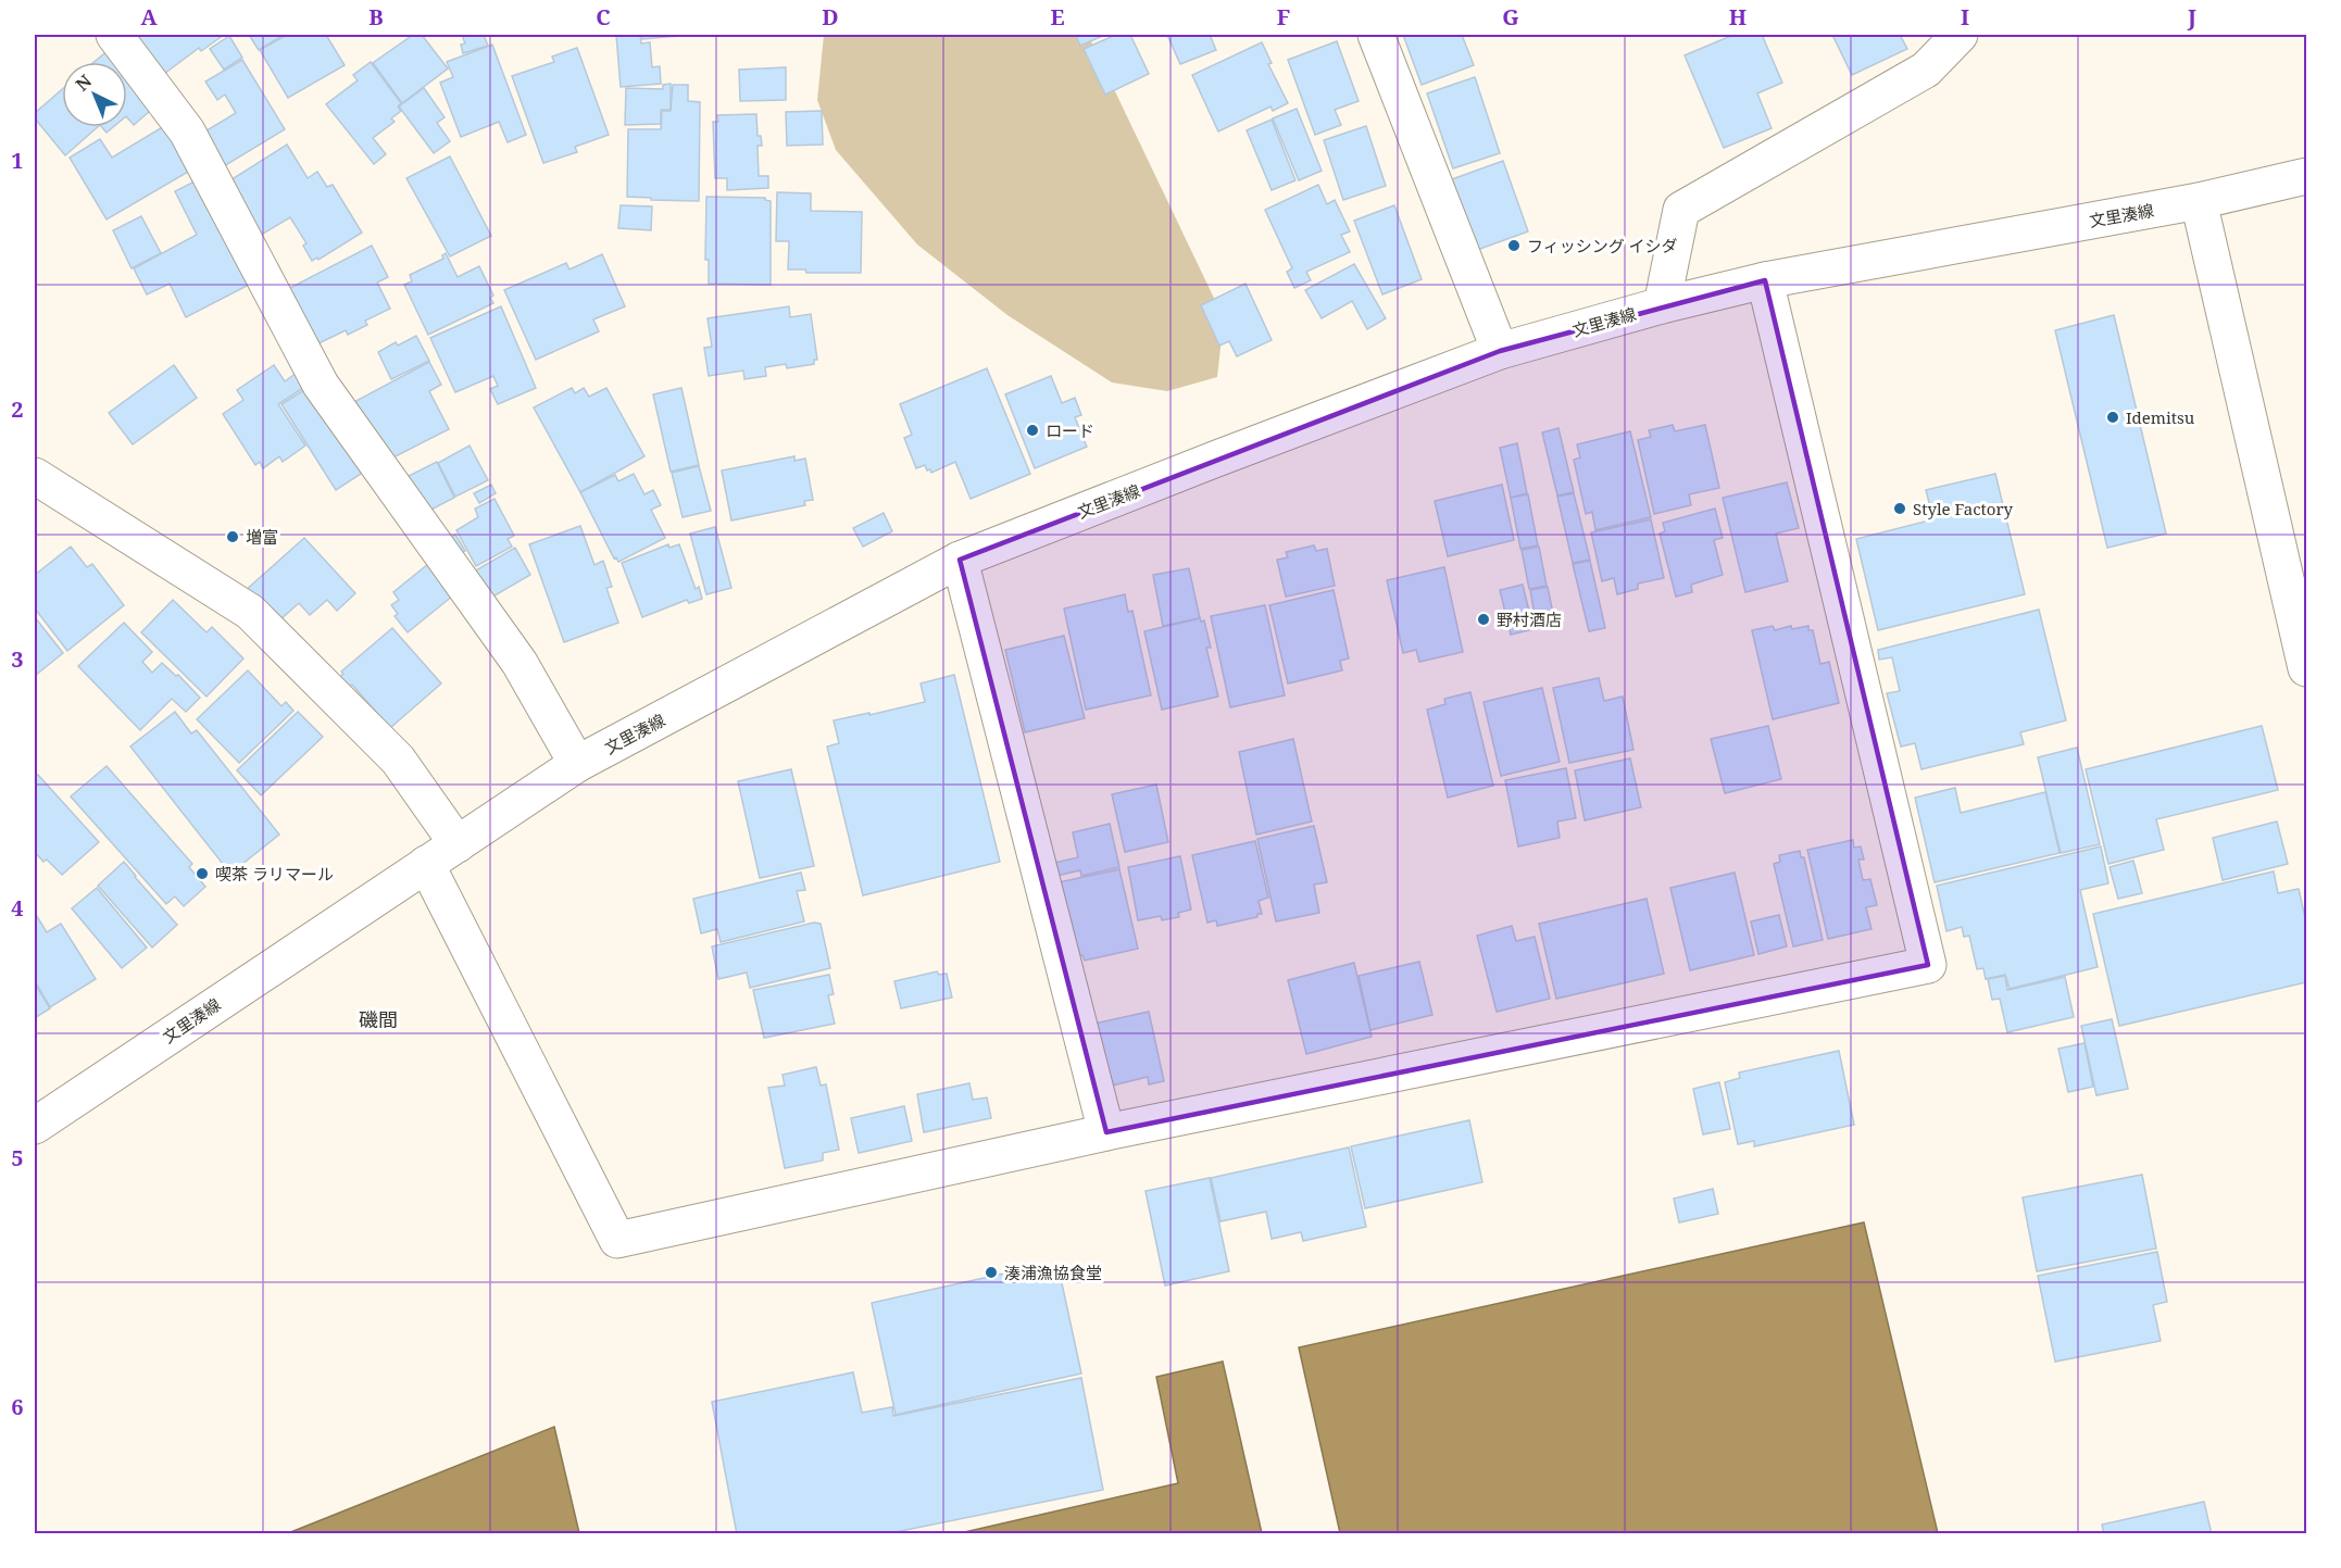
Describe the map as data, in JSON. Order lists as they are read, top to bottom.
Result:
{
  "streets": {
    "street": ["文里湊線"]
  },
  "districts": ["磯間"],
  "places": [
    "フィッシング イシダ",
    "Idemitsu",
    "ロード",
    "Style Factory",
    "増富",
    "野村酒店",
    "喫茶 ラリマール",
    "湊浦漁協食堂"
  ],
  "north": "top left",
  "grid": {
    "columns": [
      "A",
      "B",
      "C",
      "D",
      "E",
      "F",
      "G",
      "H",
      "I",
      "J"
    ],
    "rows": [
      "1",
      "2",
      "3",
      "4",
      "5",
      "6"
    ]
  }
}
